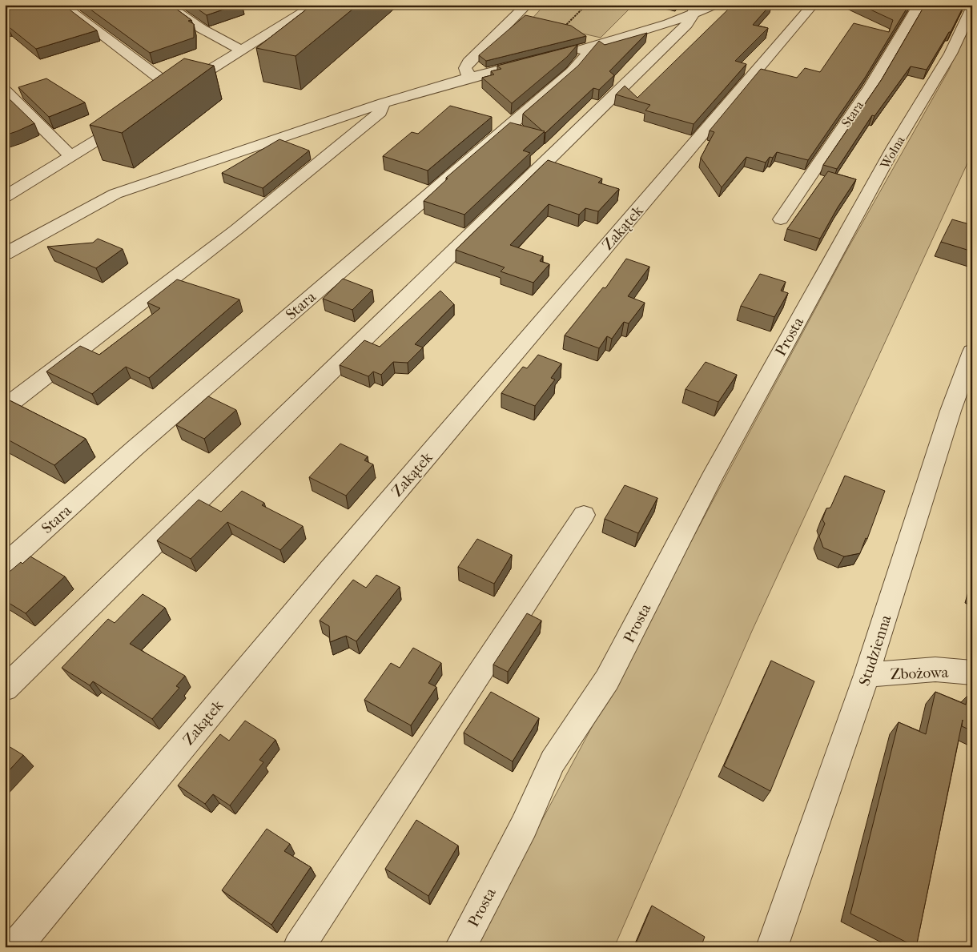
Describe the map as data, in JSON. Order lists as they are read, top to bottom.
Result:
{
  "streets": {
    "street": [
      "Stara",
      "Wolna",
      "Zakątek",
      "Prosta",
      "Studzienna",
      "Zbożowa"
    ]
  },
  "crossings": [
    ["Wolna", "Prosta"],
    ["Studzienna", "Zbożowa"]
  ]
}
